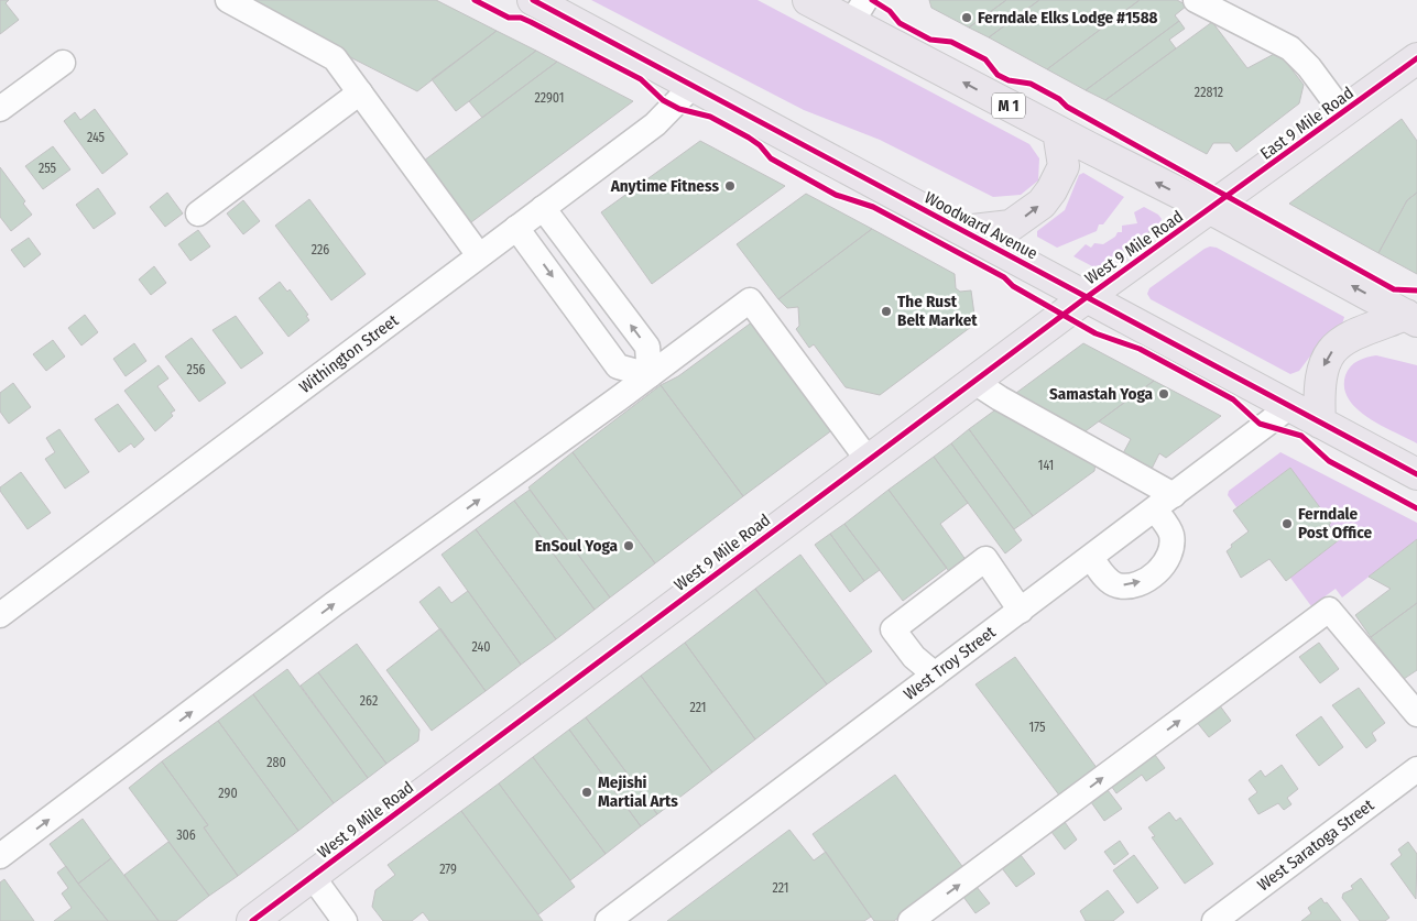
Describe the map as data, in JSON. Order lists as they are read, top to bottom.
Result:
{
  "streets": {
    "main road": [
      "M 1",
      "East 9 Mile Road",
      "Woodward Avenue",
      "West 9 Mile Road"
    ],
    "street": ["Withington Street", "West Troy Street", "West Saratoga Street"]
  },
  "crossings": [
    ["M 1", "East 9 Mile Road"],
    ["M 1", "West 9 Mile Road"],
    ["East 9 Mile Road", "West 9 Mile Road"],
    ["Woodward Avenue", "West 9 Mile Road"],
    ["Woodward Avenue", "Withington Street"],
    ["Woodward Avenue", "West Troy Street"]
  ],
  "places": [
    "Ferndale Elks Lodge #1588",
    "Anytime Fitness",
    "The Rust Belt Market",
    "Samastah Yoga",
    "Ferndale Post Office",
    "EnSoul Yoga",
    "Mejishi Martial Arts"
  ],
  "house_numbers": [
    "22812",
    "22901",
    "245",
    "255",
    "226",
    "256",
    "141",
    "240",
    "262",
    "221",
    "175",
    "280",
    "290",
    "306",
    "279",
    "221"
  ]
}
